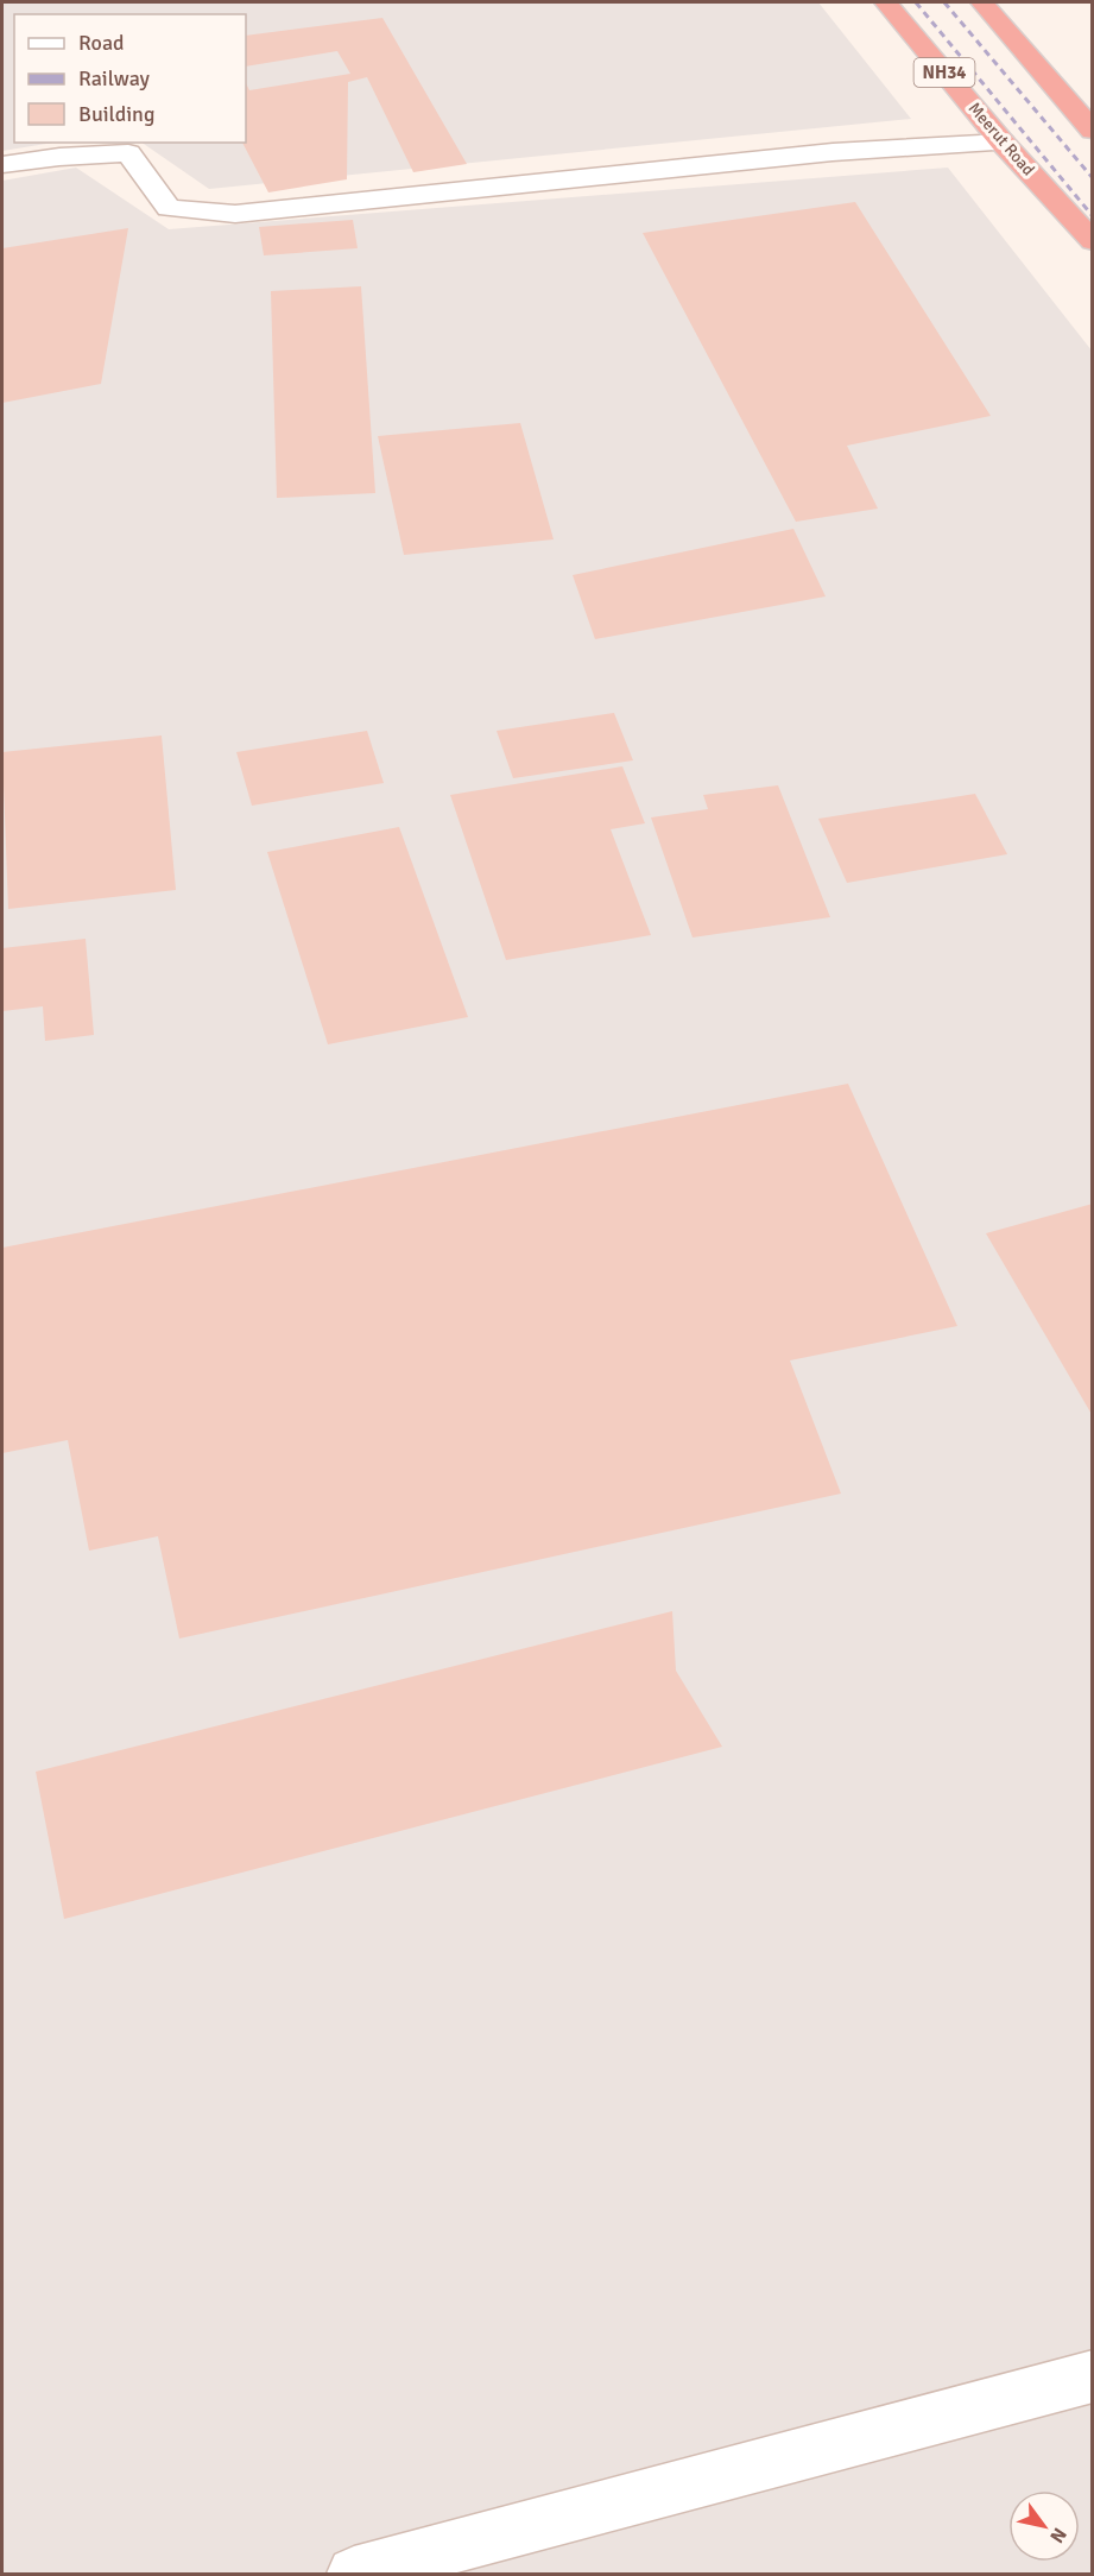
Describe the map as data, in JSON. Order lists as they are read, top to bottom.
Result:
{
  "streets": {
    "highway": ["NH34", "Meerut Road"]
  },
  "legend": ["Road", "Railway", "Building"],
  "north": "bottom right"
}
